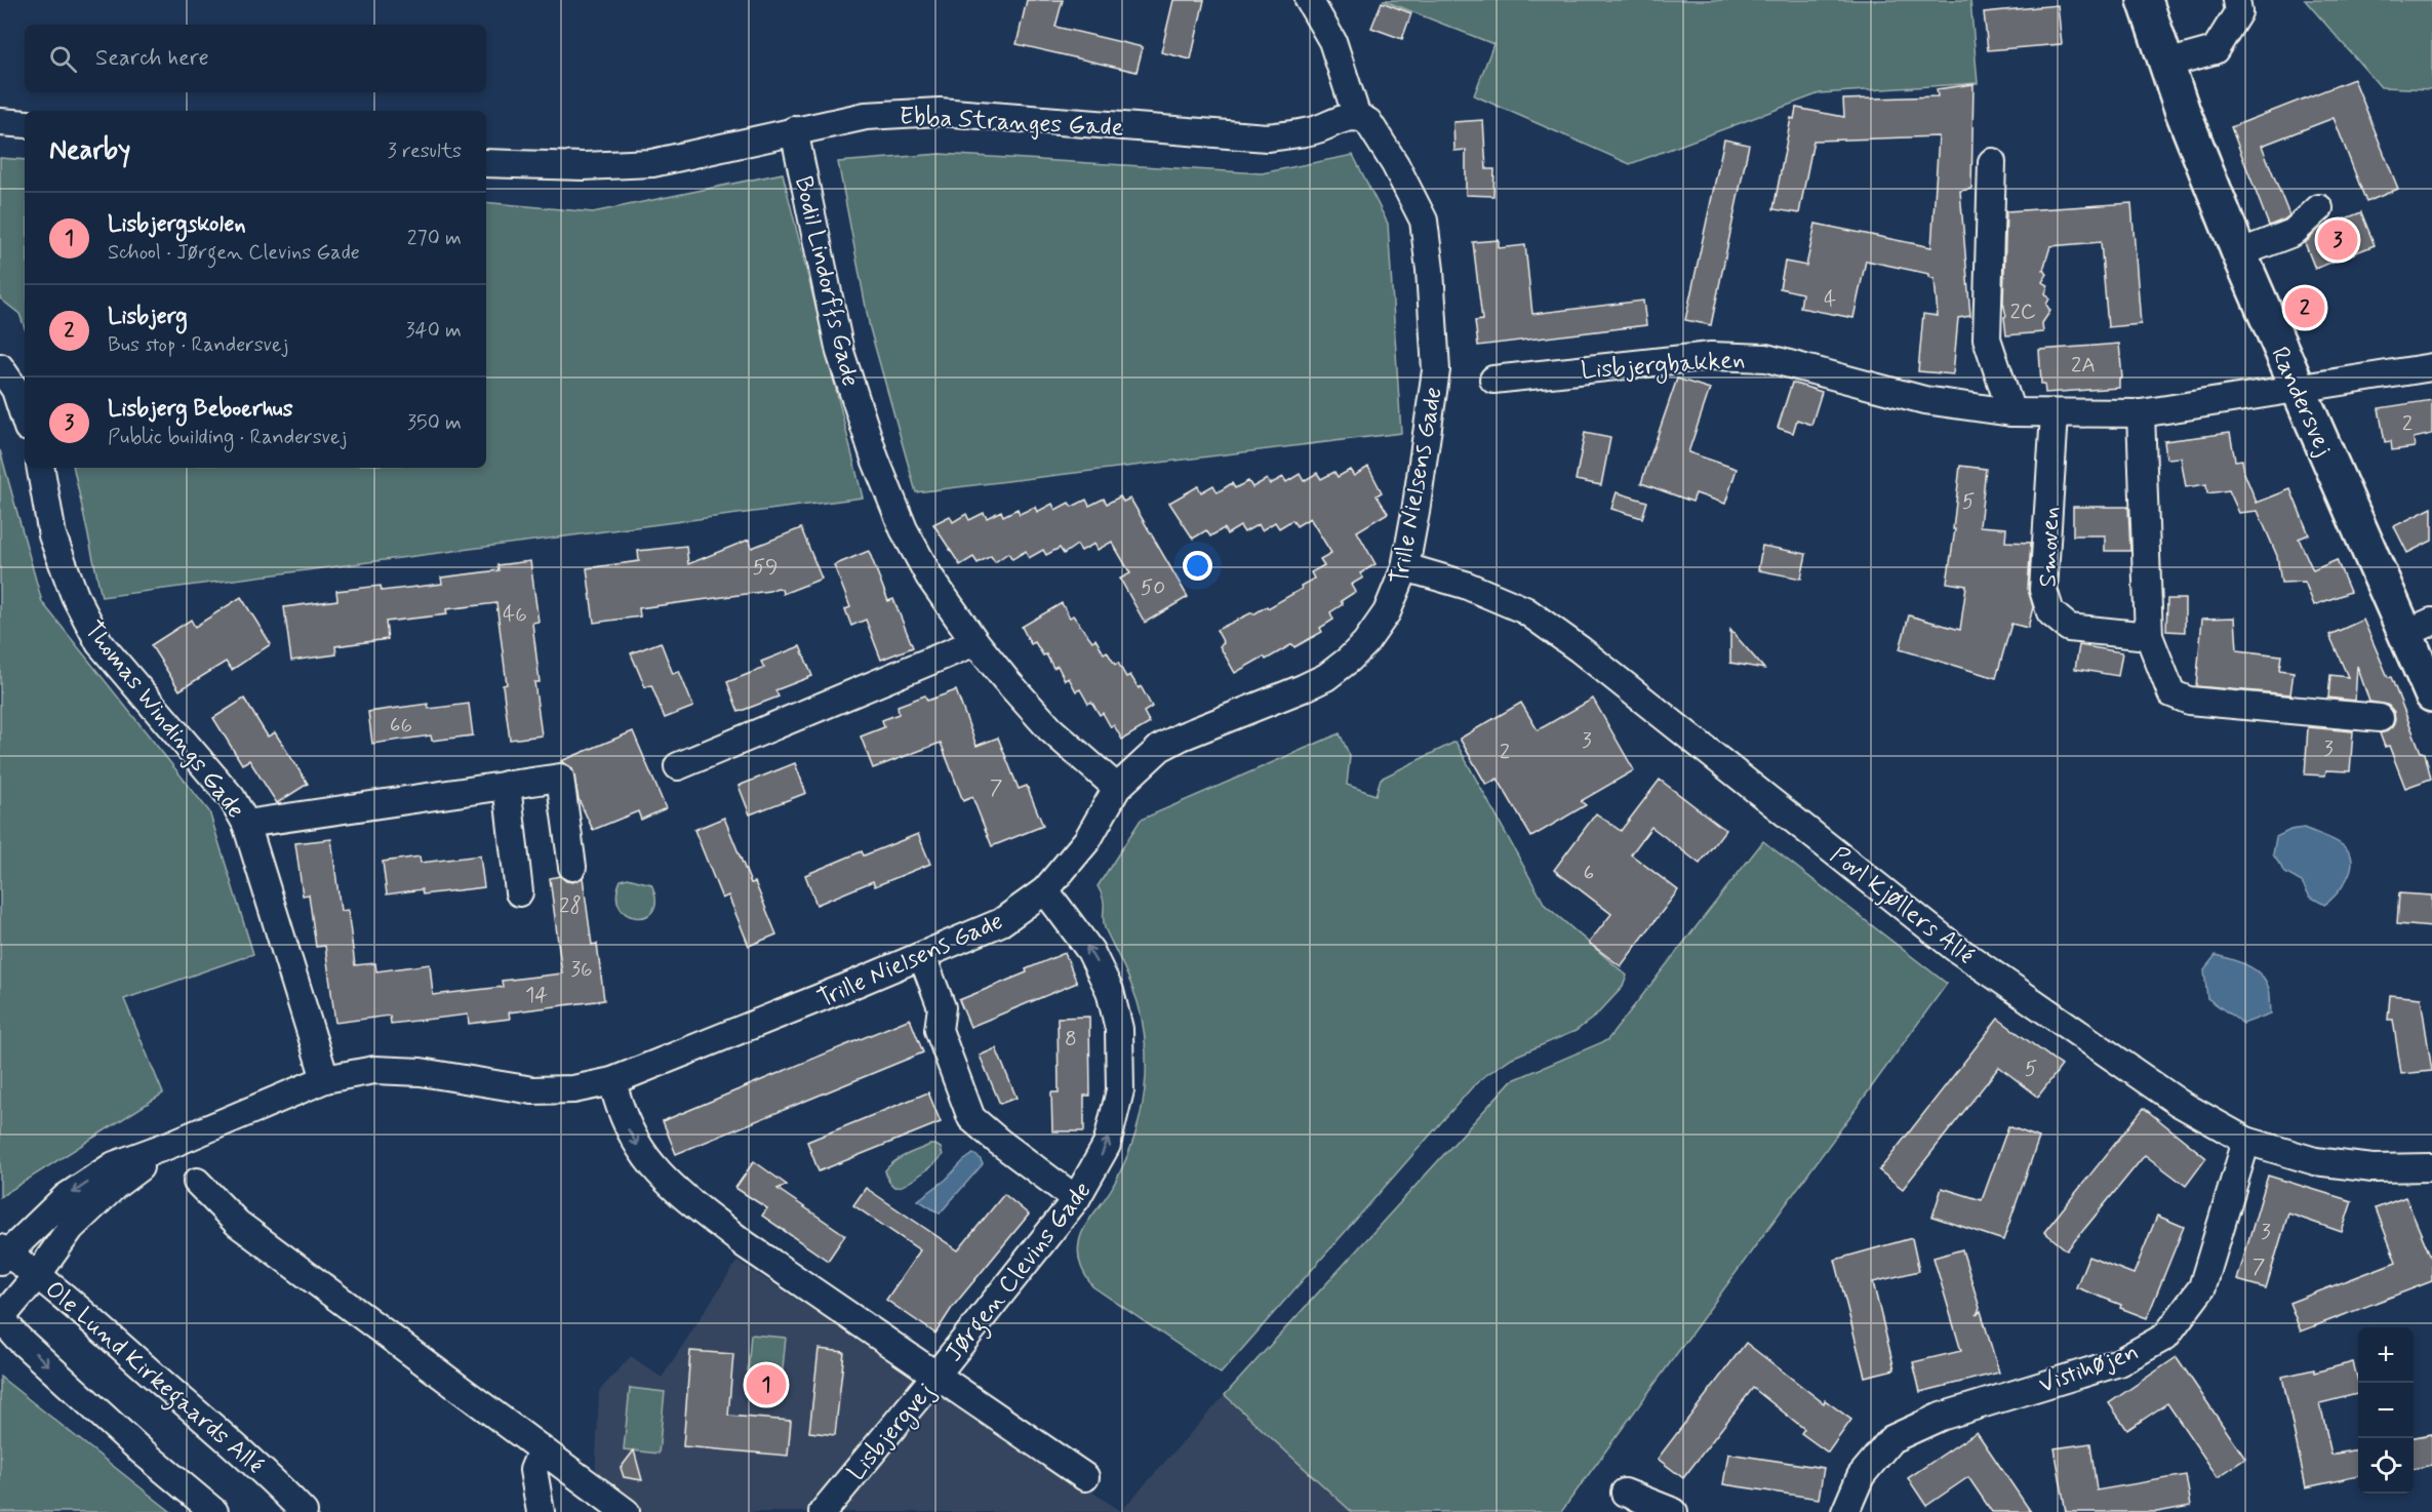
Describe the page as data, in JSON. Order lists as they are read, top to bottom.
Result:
{
  "streets": {
    "main road": ["Randersvej"],
    "street": [
      "Ebba Stranges Gade",
      "Bodil Lindorffs Gade",
      "Lisbjergbakken",
      "Trille Nielsens Gade",
      "Smoven",
      "Thomas Windings Gade",
      "Povl Kjøllers Allé",
      "Jørgen Clevins Gade",
      "Vistihøjen",
      "Ole Lund Kirkegaards Allé",
      "Lisbjergvej"
    ]
  },
  "crossings": [
    ["Ebba Stranges Gade", "Bodil Lindorffs Gade"],
    ["Ebba Stranges Gade", "Trille Nielsens Gade"],
    ["Bodil Lindorffs Gade", "Trille Nielsens Gade"],
    ["Lisbjergbakken", "Randersvej"],
    ["Lisbjergbakken", "Smoven"],
    ["Trille Nielsens Gade", "Thomas Windings Gade"],
    ["Trille Nielsens Gade", "Povl Kjøllers Allé"],
    ["Trille Nielsens Gade", "Jørgen Clevins Gade"],
    ["Trille Nielsens Gade", "Ole Lund Kirkegaards Allé"],
    ["Povl Kjøllers Allé", "Vistihøjen"],
    ["Jørgen Clevins Gade", "Lisbjergvej"]
  ],
  "house_numbers": [
    "4",
    "2C",
    "2A",
    "2",
    "5",
    "59",
    "50",
    "46",
    "66",
    "3",
    "3",
    "2",
    "7",
    "6",
    "28",
    "36",
    "14",
    "8",
    "5",
    "3",
    "7"
  ],
  "page": {
    "search": "Search here",
    "heading": ["Nearby", "3 results"],
    "list": [
      {
        "mark": "1",
        "name": "Lisbjergskolen",
        "note": "School · Jørgen Clevins Gade",
        "value": "270 m"
      },
      {
        "mark": "2",
        "name": "Lisbjerg",
        "note": "Bus stop · Randersvej",
        "value": "340 m"
      },
      {
        "mark": "3",
        "name": "Lisbjerg Beboerhus",
        "note": "Public building · Randersvej",
        "value": "350 m"
      }
    ],
    "pins": ["3", "2", "1"],
    "map_buttons": ["+", "−"]
  }
}
